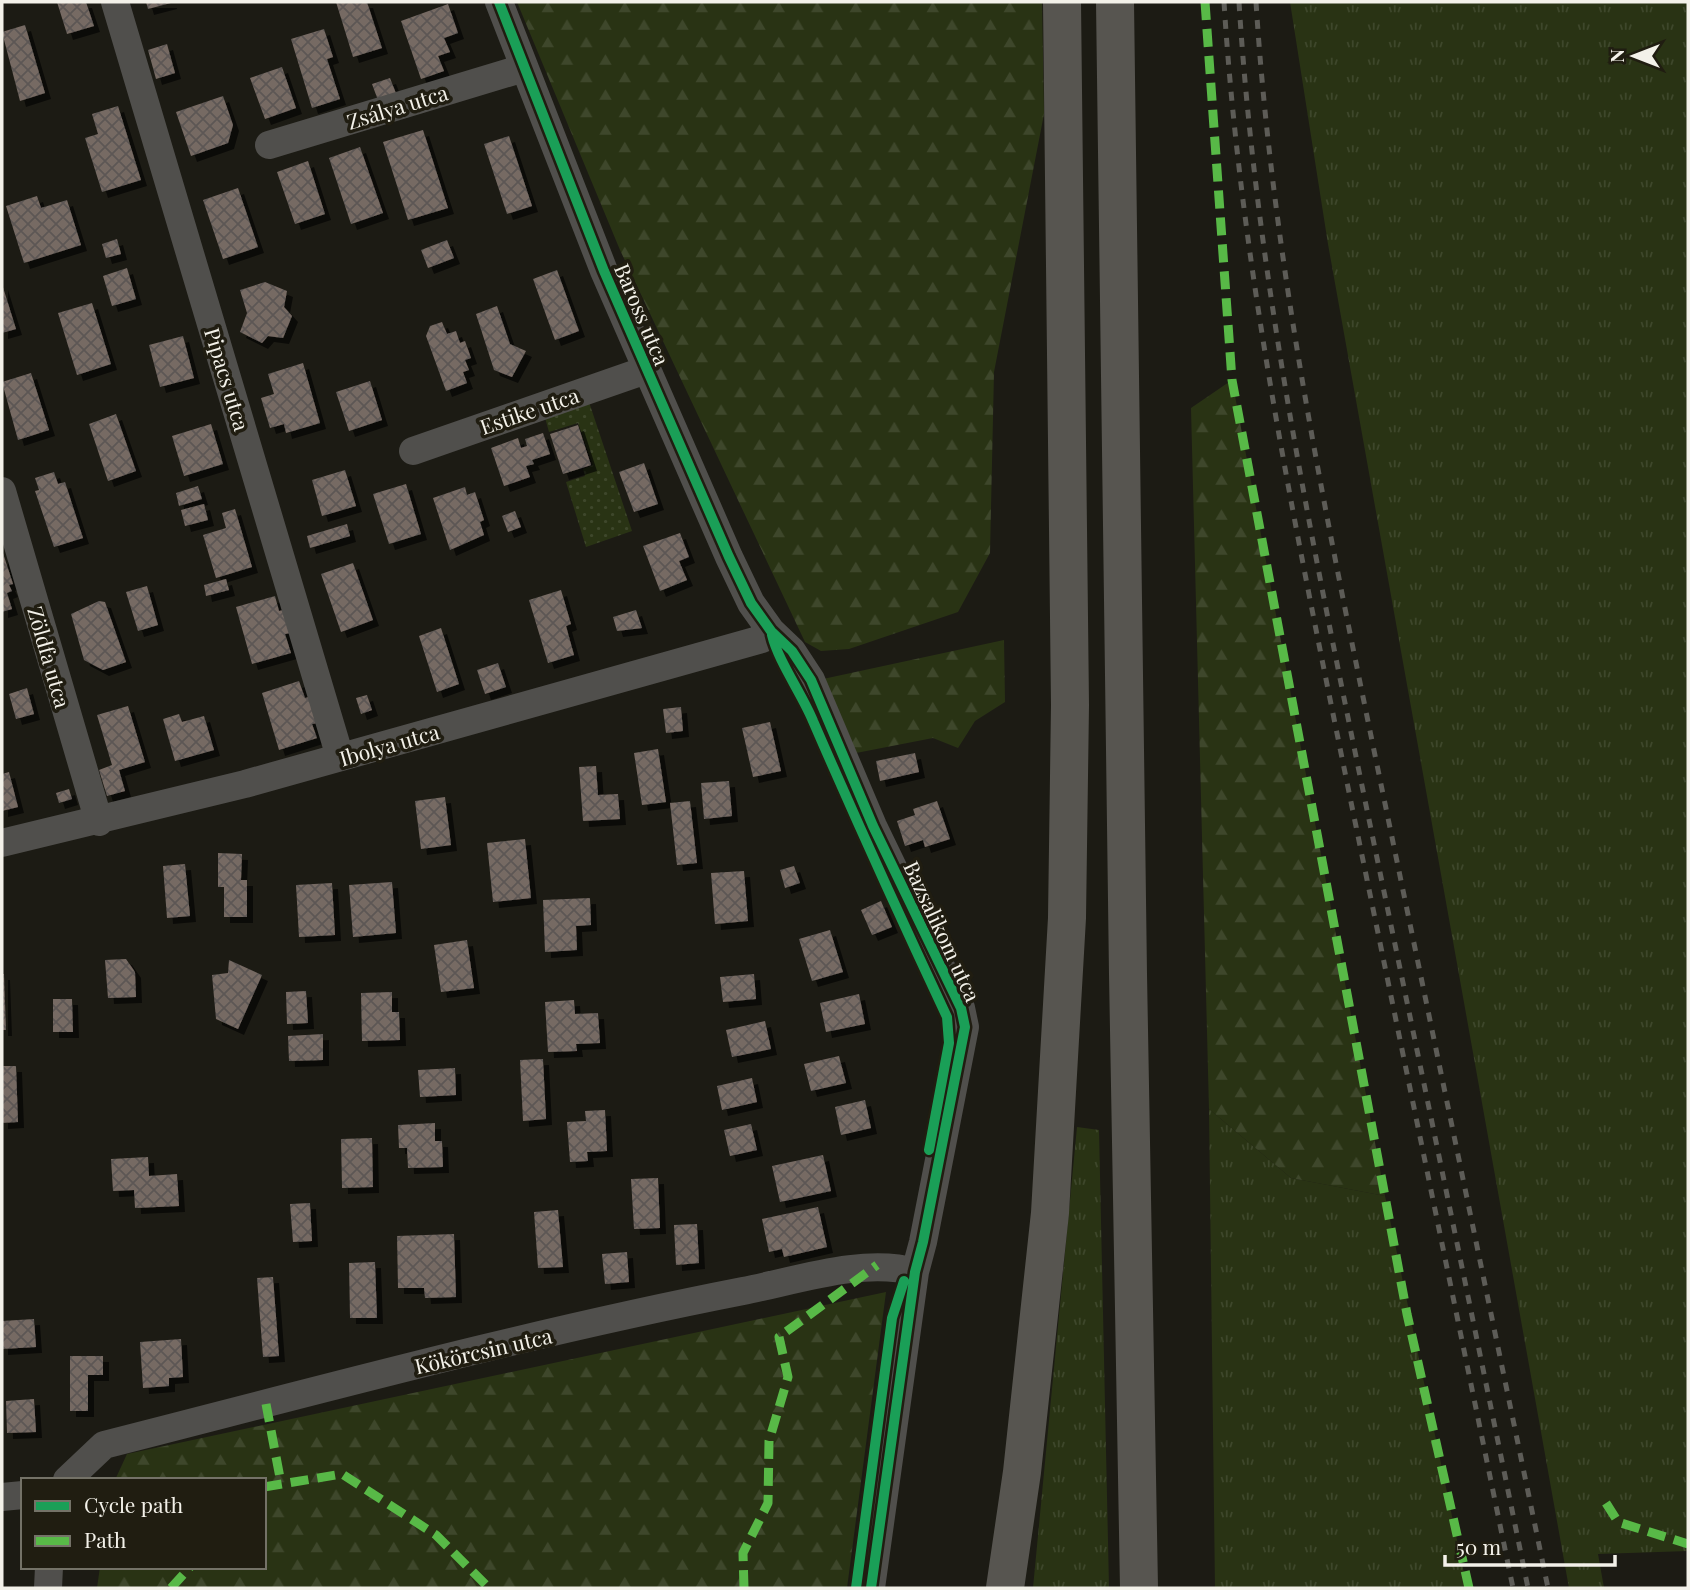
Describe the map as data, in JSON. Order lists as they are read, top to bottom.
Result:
{
  "streets": {
    "street": [
      "Zsálya utca",
      "Baross utca",
      "Pipacs utca",
      "Estike utca",
      "Zöldfa utca",
      "Ibolya utca",
      "Bazsalikom utca",
      "Kökörcsin utca"
    ]
  },
  "crossings": [
    ["Zsálya utca", "Baross utca"],
    ["Baross utca", "Estike utca"],
    ["Baross utca", "Ibolya utca"],
    ["Baross utca", "Bazsalikom utca"],
    ["Pipacs utca", "Ibolya utca"],
    ["Zöldfa utca", "Ibolya utca"],
    ["Ibolya utca", "Bazsalikom utca"],
    ["Bazsalikom utca", "Kökörcsin utca"]
  ],
  "legend": ["Cycle path", "Path"],
  "scale_bar": "50 m",
  "north": "left"
}
